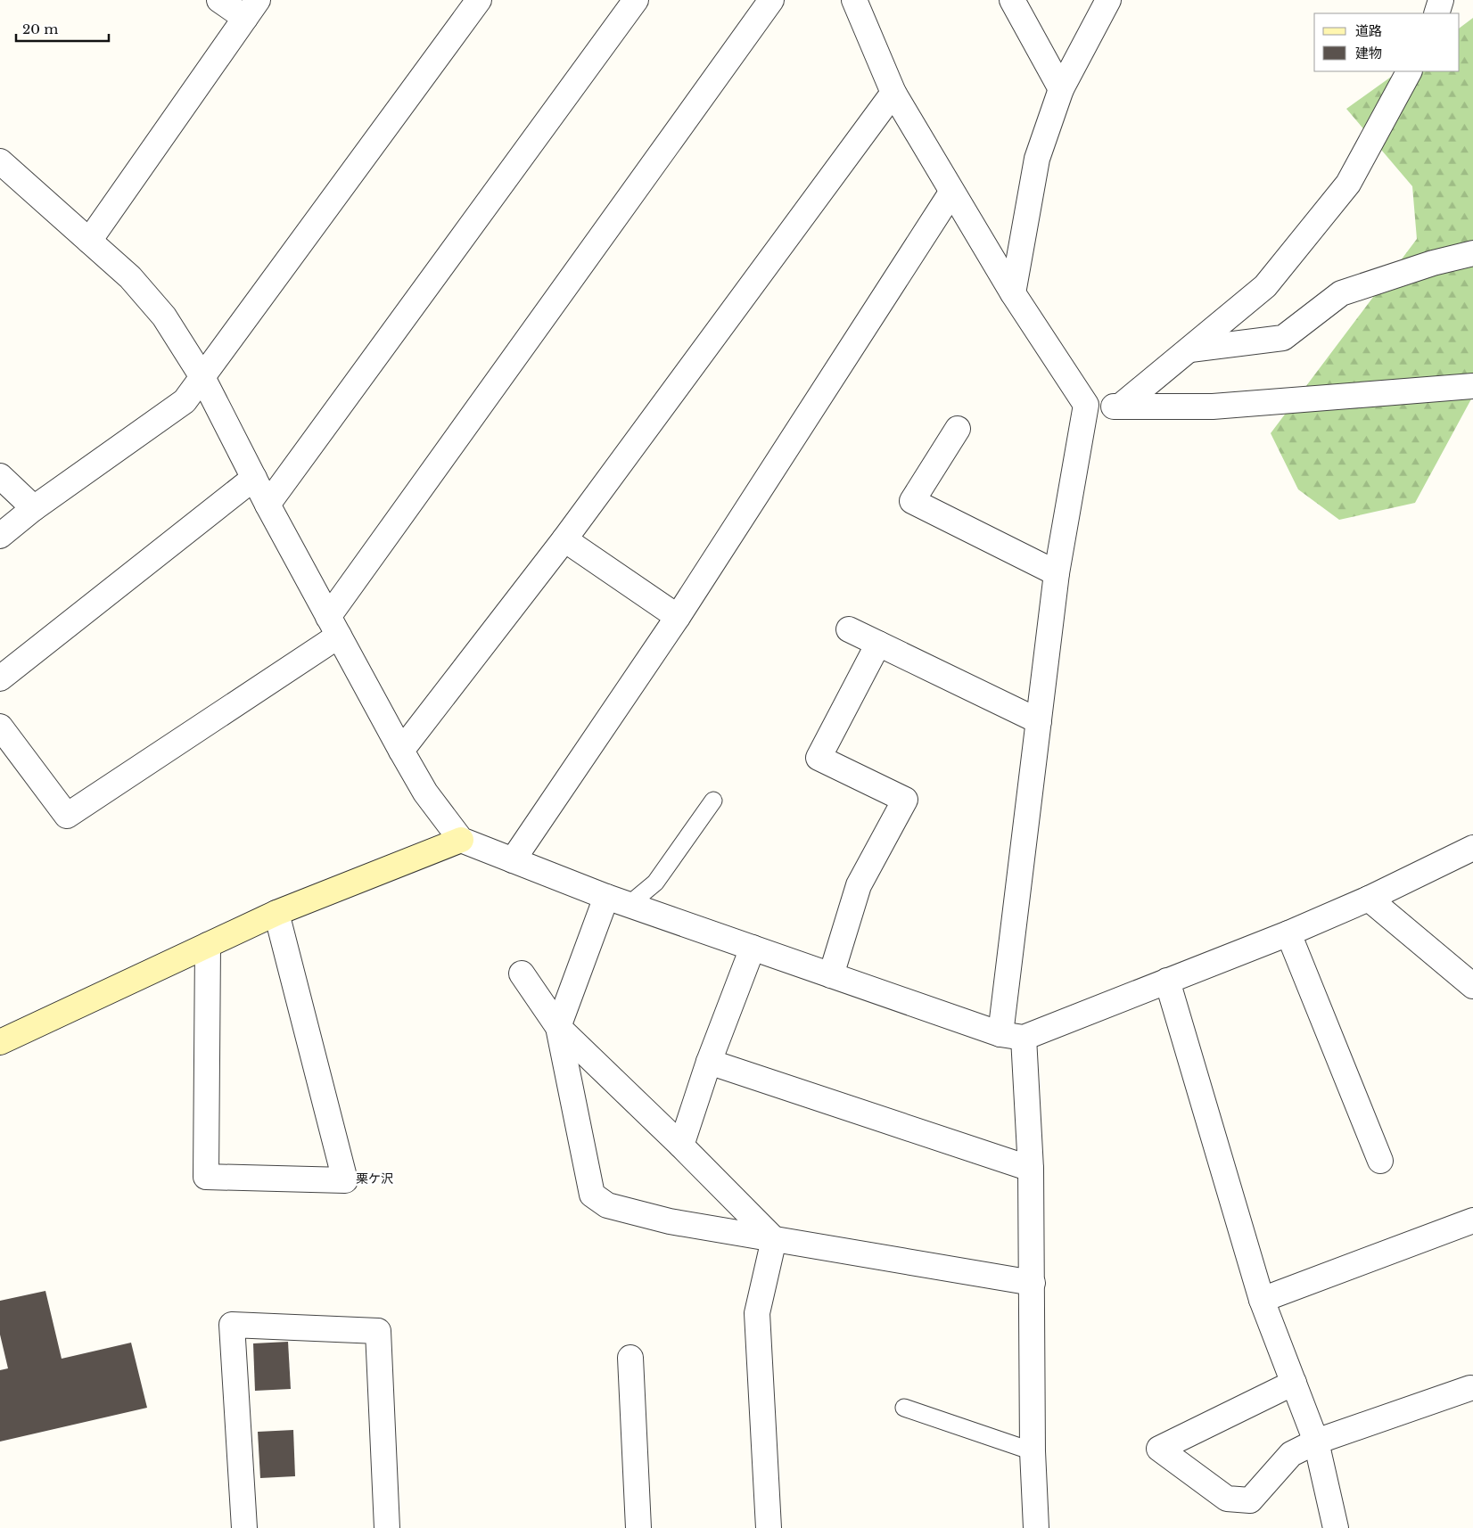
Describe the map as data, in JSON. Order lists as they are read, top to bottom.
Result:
{
  "districts": ["栗ケ沢"],
  "legend": ["道路", "建物"],
  "scale_bar": "20 m"
}
